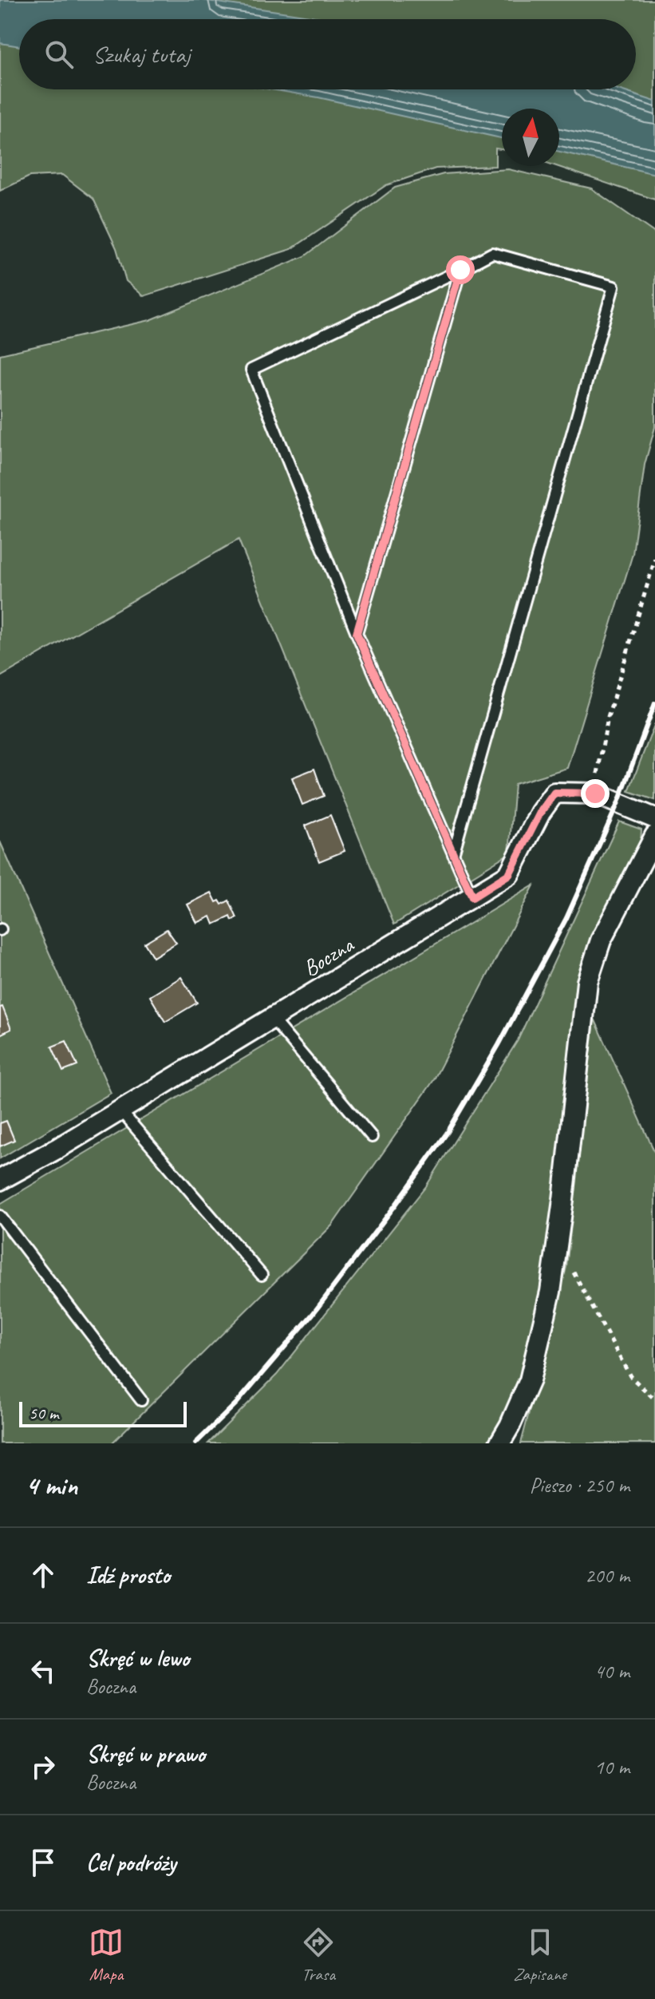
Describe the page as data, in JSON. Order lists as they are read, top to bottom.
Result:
{
  "streets": {
    "street": ["Boczna"]
  },
  "scale_bar": "50 m",
  "north": "top",
  "page": {
    "search": "Szukaj tutaj",
    "scale": "50 m",
    "heading": ["4 min", "Pieszo · 250 m"],
    "list": [
      ["Idź prosto", "200 m"],
      ["Skręć w lewo", "Boczna", "40 m"],
      ["Skręć w prawo", "Boczna", "10 m"],
      "Cel podróży"
    ],
    "nav": ["Mapa", "Trasa", "Zapisane"]
  }
}
